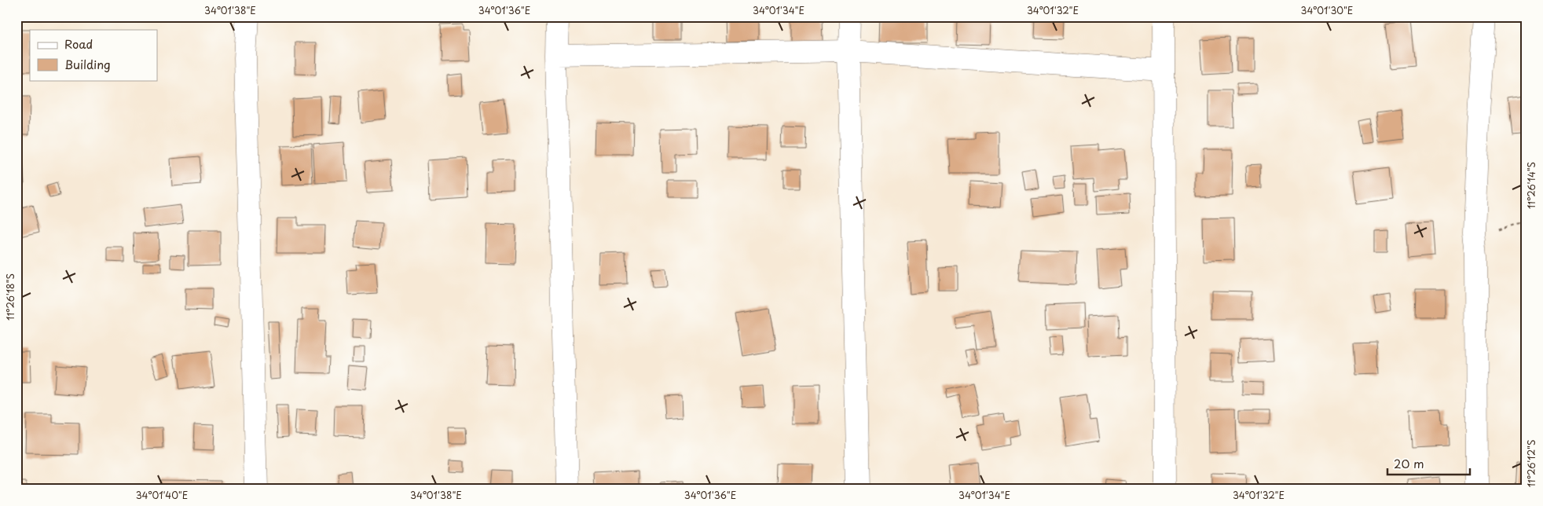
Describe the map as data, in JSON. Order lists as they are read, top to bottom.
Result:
{
  "legend": ["Road", "Building"],
  "scale_bar": "20 m",
  "coordinates": [
    "34°01'38\"E",
    "34°01'36\"E",
    "34°01'34\"E",
    "34°01'32\"E",
    "34°01'30\"E",
    "11°26'14\"S",
    "11°26'18\"S",
    "11°26'12\"S",
    "34°01'40\"E"
  ]
}
